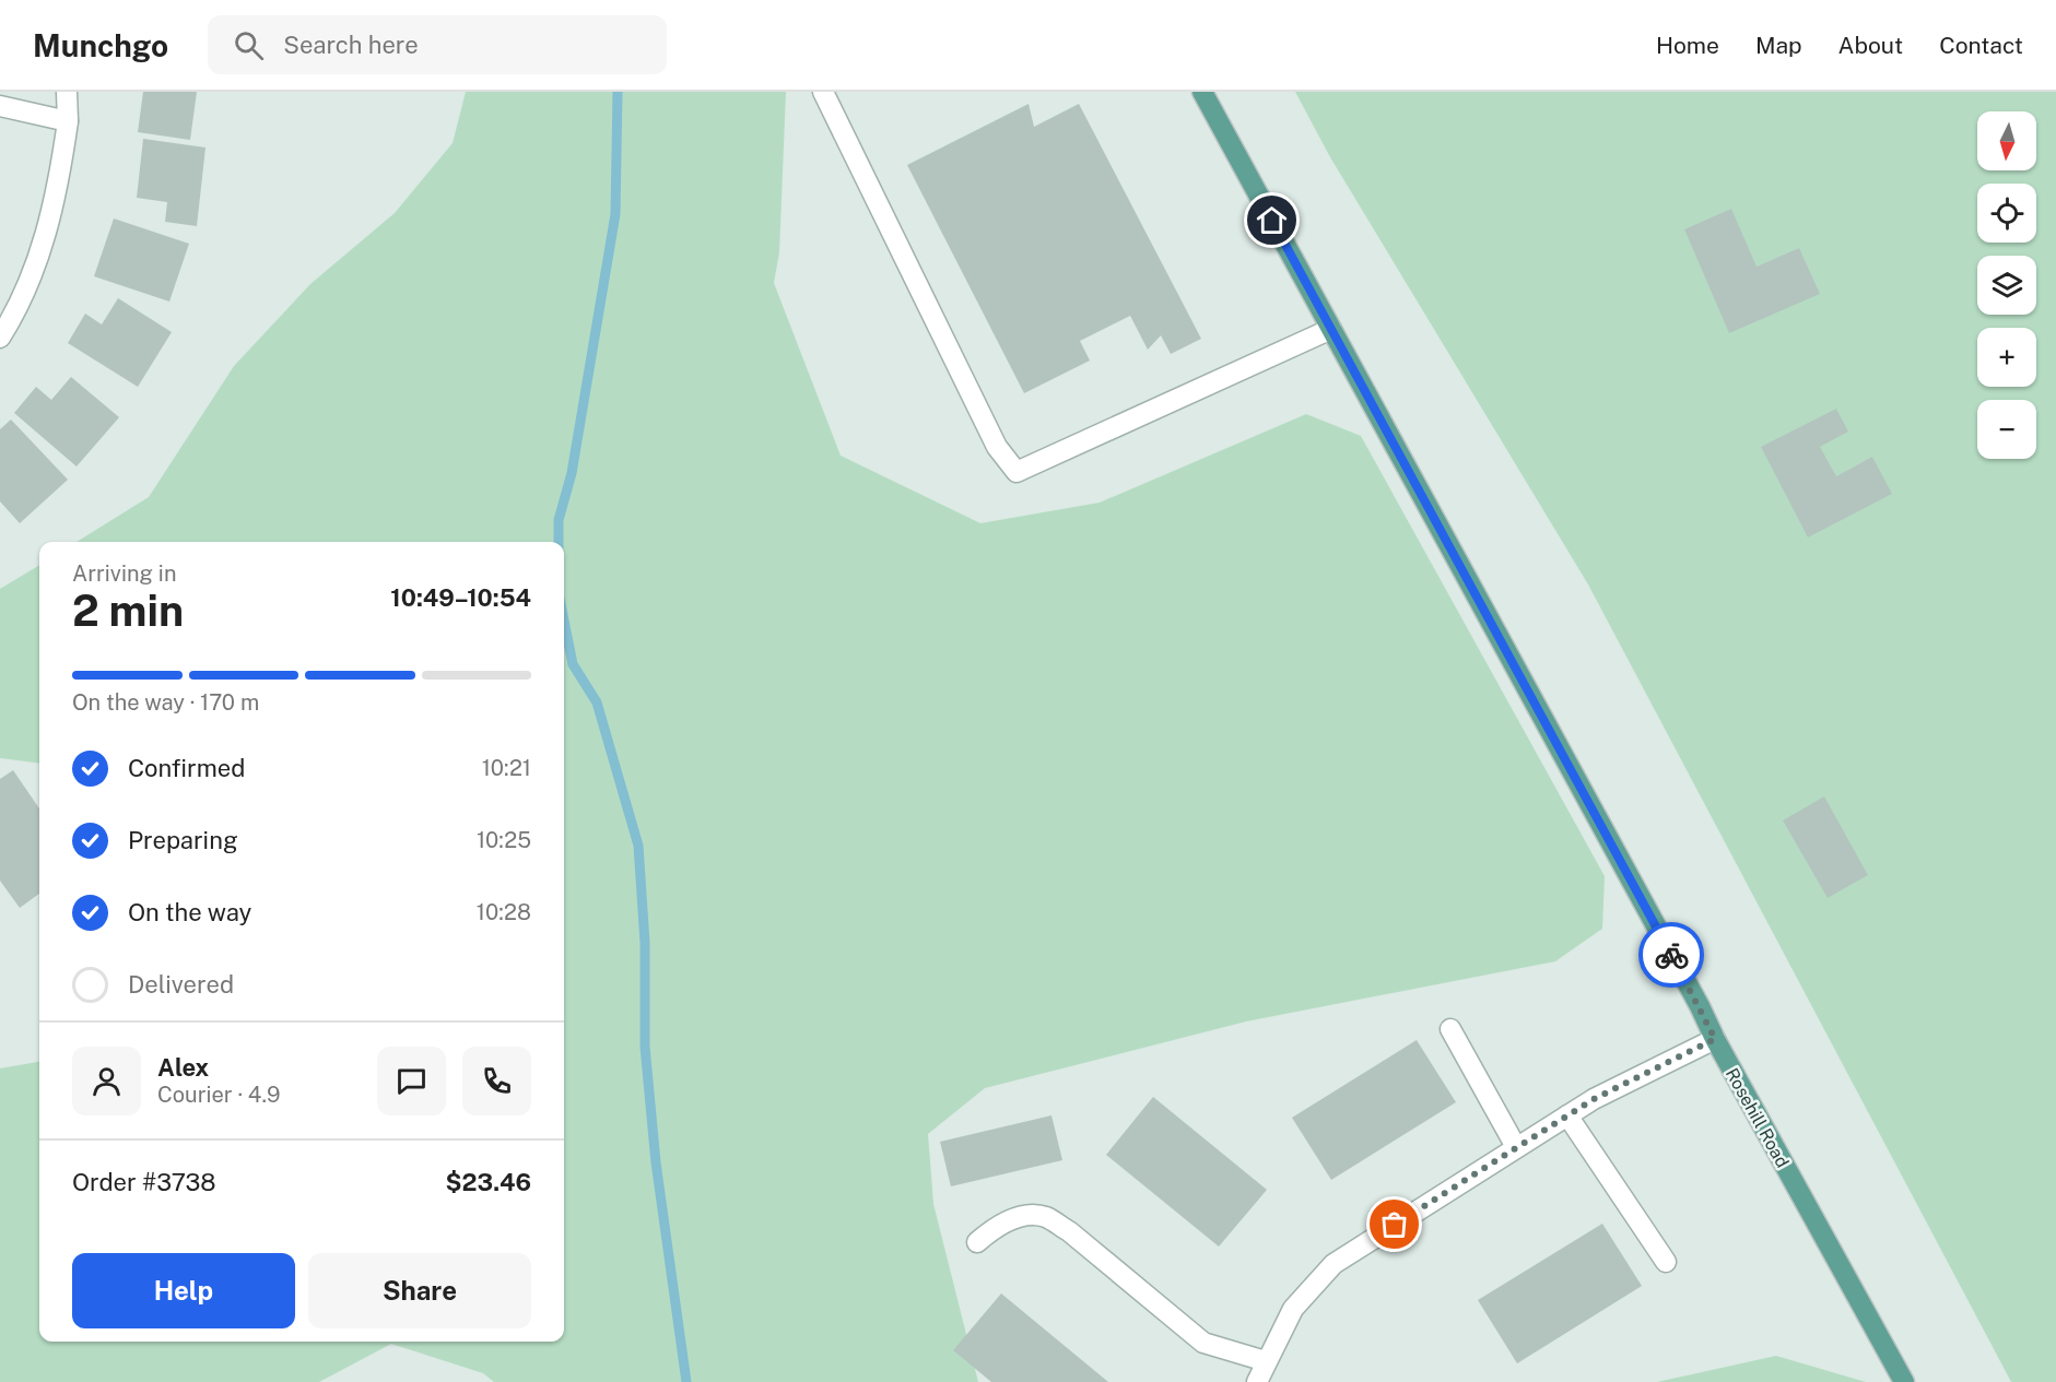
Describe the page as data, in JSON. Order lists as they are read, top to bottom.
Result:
{
  "streets": {
    "main road": ["Rosehill Road"]
  },
  "north": "bottom",
  "page": {
    "header": "Munchgo",
    "search": "Search here",
    "nav": [
      "Home",
      "Map",
      "About",
      "Contact"
    ],
    "map_buttons": ["+", "−"],
    "heading": ["2 min", "Arriving in", "10:49–10:54"],
    "panel": [
      "Alex",
      "Courier · 4.9",
      "Order #3738",
      "$23.46"
    ],
    "bar": "On the way · 170 m",
    "list": [
      ["Confirmed", "10:21"],
      ["Preparing", "10:25"],
      ["On the way", "10:28"],
      "Delivered"
    ],
    "buttons": ["Help", "Share"]
  }
}
